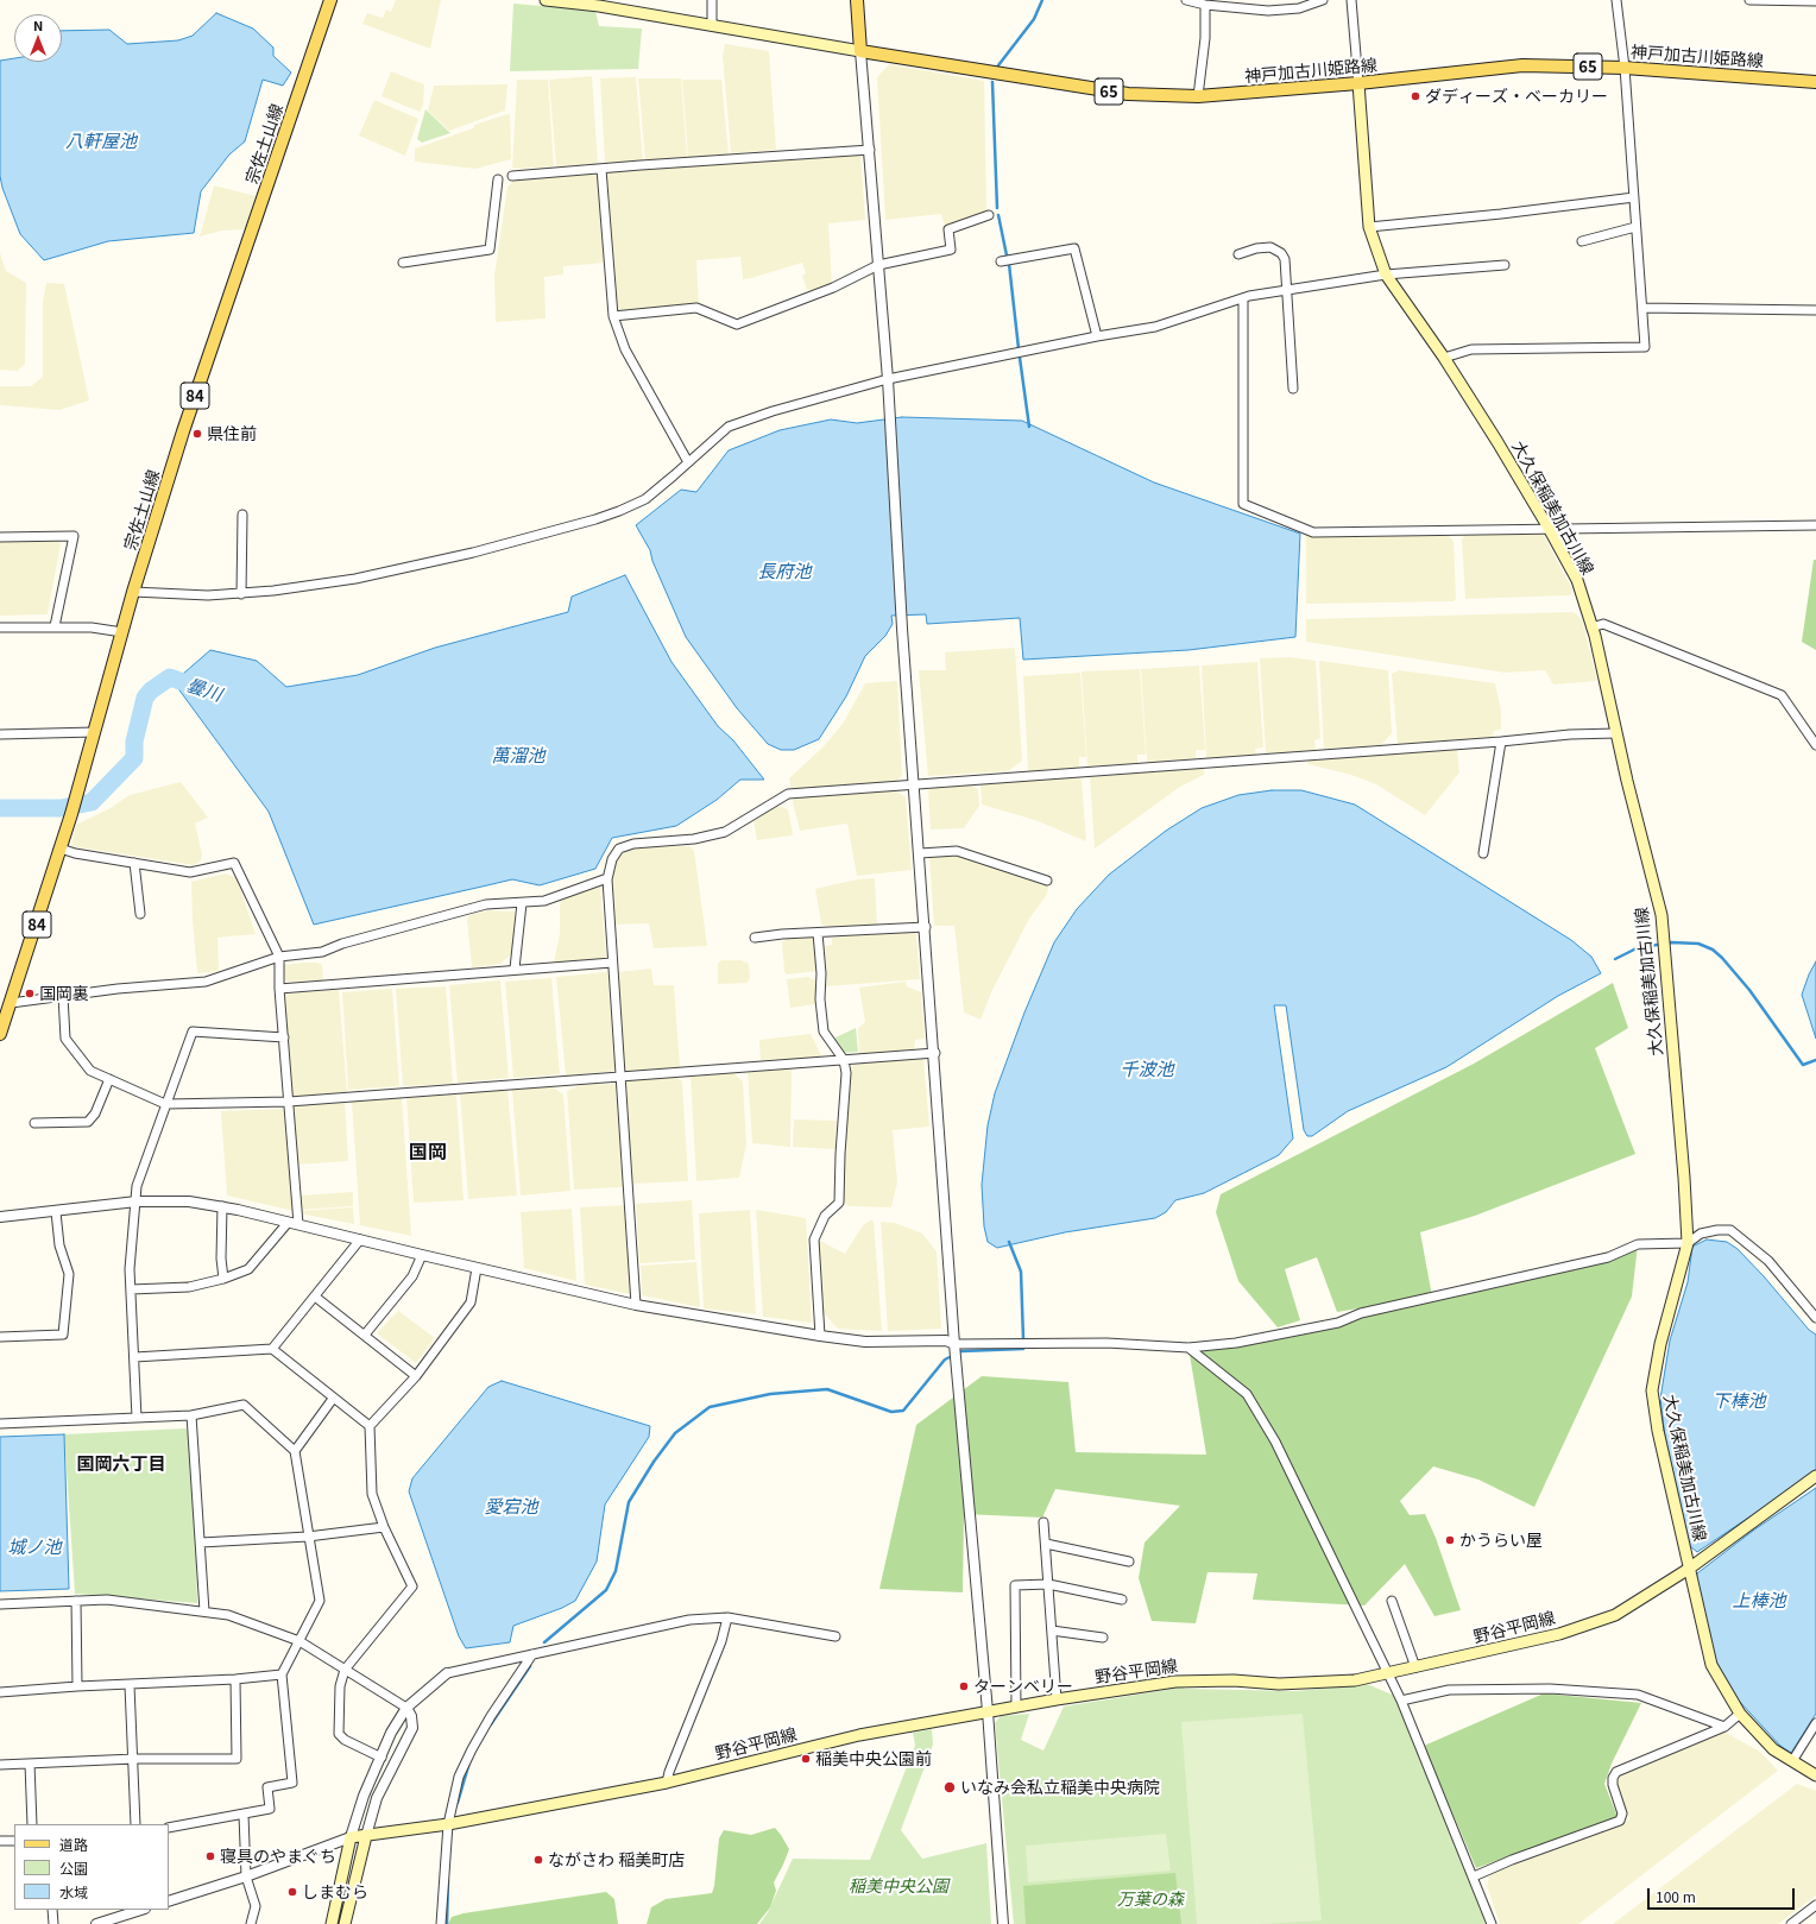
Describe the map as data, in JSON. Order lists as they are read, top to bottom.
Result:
{
  "streets": {
    "main road": [
      "神戸加古川姫路線",
      "65",
      "宗佐土山線",
      "84",
      "大久保稲美加古川線",
      "野谷平岡線"
    ]
  },
  "crossings": [
    ["神戸加古川姫路線", "大久保稲美加古川線"],
    ["大久保稲美加古川線", "野谷平岡線"]
  ],
  "districts": ["国岡", "国岡六丁目"],
  "water": [
    "八軒屋池",
    "長府池",
    "曇川",
    "萬溜池",
    "千波池",
    "下棒池",
    "愛宕池",
    "城ノ池",
    "上棒池"
  ],
  "parks": ["稲美中央公園", "万葉の森"],
  "places": [
    "ダディーズ・ベーカリー",
    "県住前",
    "国岡裏",
    "かうらい屋",
    "ターンベリー",
    "稲美中央公園前",
    "いなみ会私立稲美中央病院",
    "寝具のやまぐち",
    "ながさわ 稲美町店",
    "しまむら"
  ],
  "legend": ["道路", "公園", "水域"],
  "scale_bar": "100 m",
  "north": "top"
}
